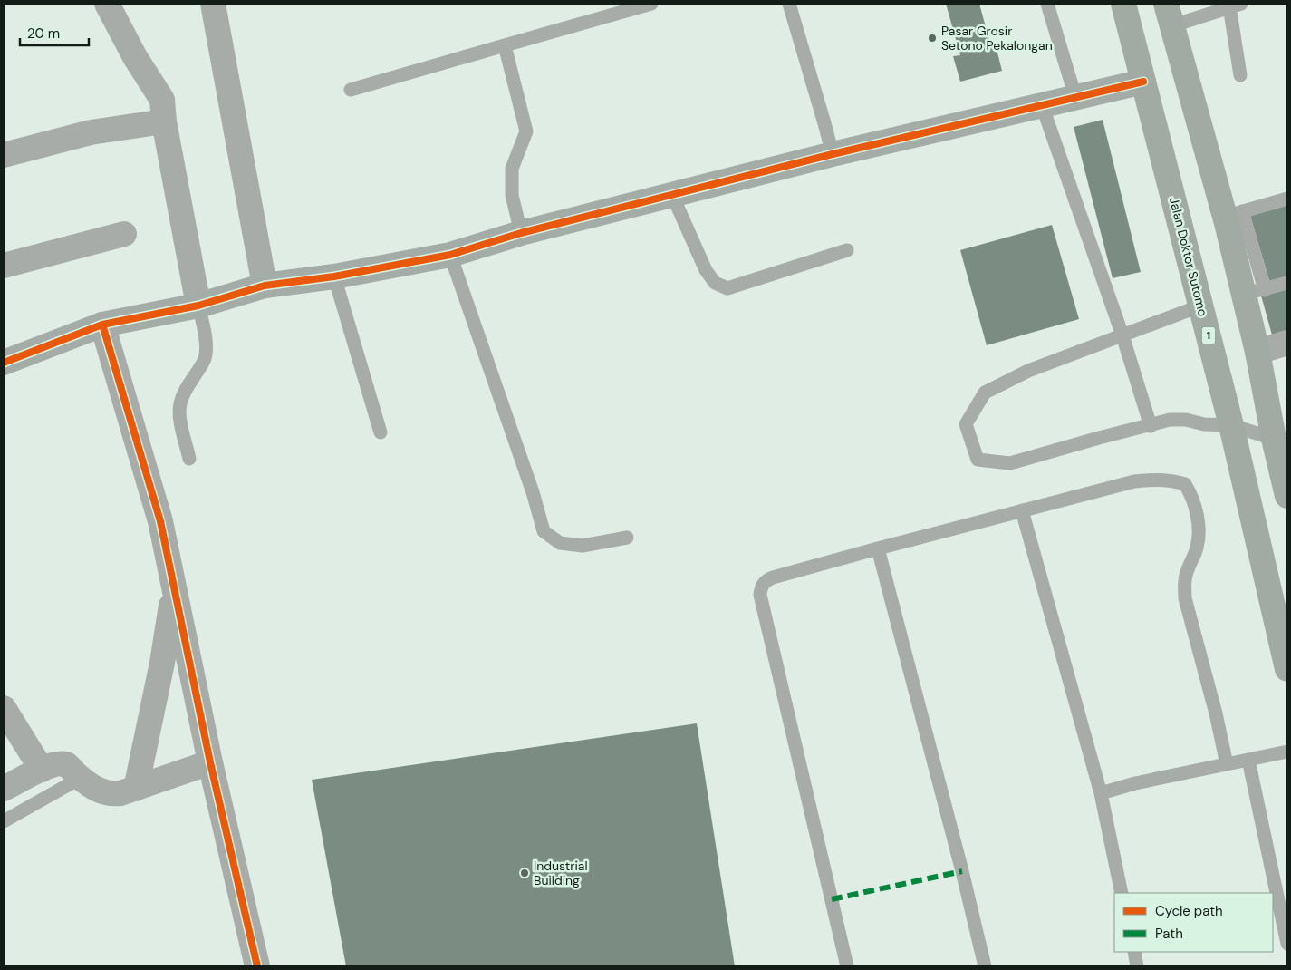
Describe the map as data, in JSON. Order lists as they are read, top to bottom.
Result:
{
  "streets": {
    "highway": ["Jalan Doktor Sutomo", "1"]
  },
  "places": ["Pasar Grosir Setono Pekalongan", "Industrial Building"],
  "legend": ["Cycle path", "Path"],
  "scale_bar": "20 m"
}
